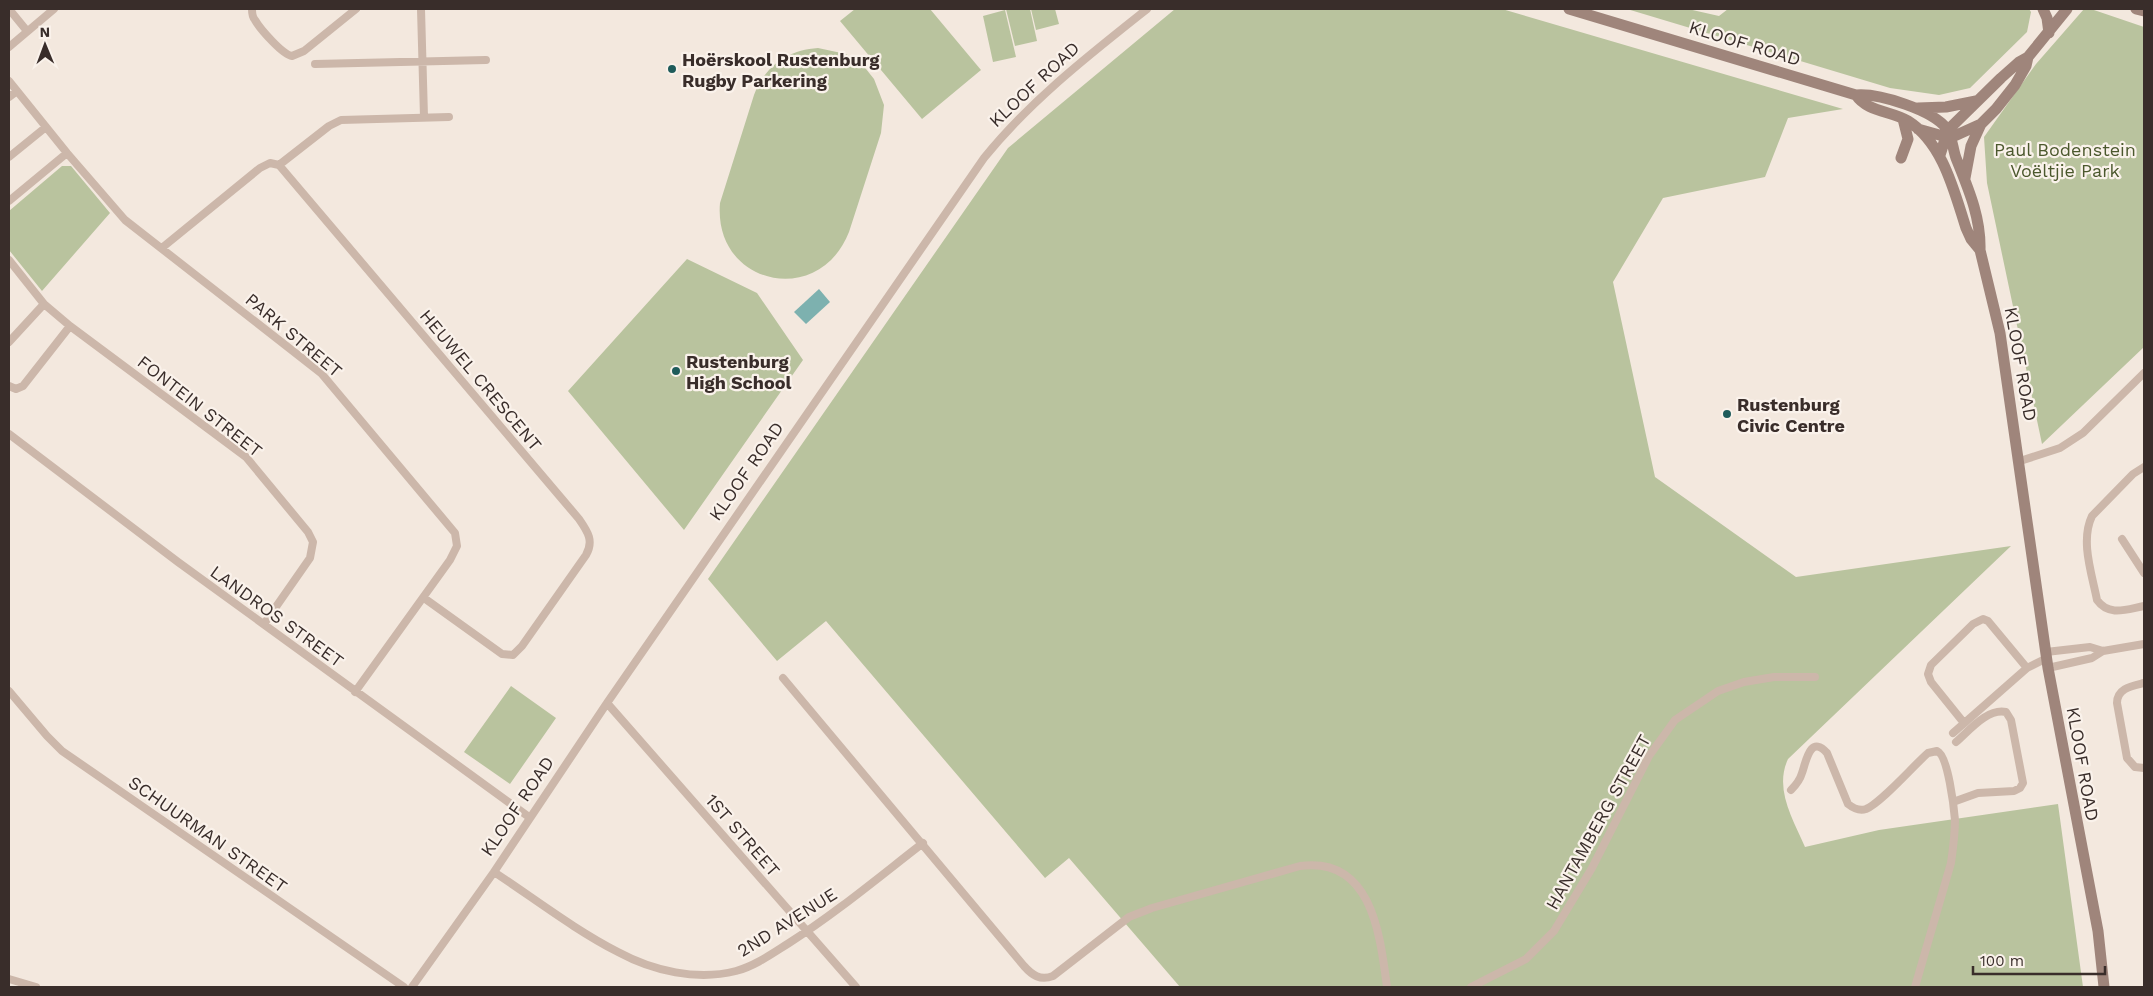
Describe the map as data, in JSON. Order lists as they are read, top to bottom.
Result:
{
  "streets": {
    "street": [
      "KLOOF ROAD",
      "PARK STREET",
      "HEUWEL CRESCENT",
      "FONTEIN STREET",
      "LANDROS STREET",
      "HANTAMBERG STREET",
      "SCHUURMAN STREET",
      "1ST STREET",
      "2ND AVENUE"
    ]
  },
  "crossings": [
    ["KLOOF ROAD", "LANDROS STREET"],
    ["KLOOF ROAD", "1ST STREET"],
    ["KLOOF ROAD", "2ND AVENUE"],
    ["PARK STREET", "HEUWEL CRESCENT"],
    ["PARK STREET", "LANDROS STREET"],
    ["FONTEIN STREET", "LANDROS STREET"],
    ["1ST STREET", "2ND AVENUE"]
  ],
  "parks": ["Paul Bodenstein Voëltjie Park"],
  "places": ["Hoërskool Rustenburg Rugby Parkering", "Rustenburg High School", "Rustenburg Civic Centre"],
  "scale_bar": "100 m",
  "north": "top"
}
